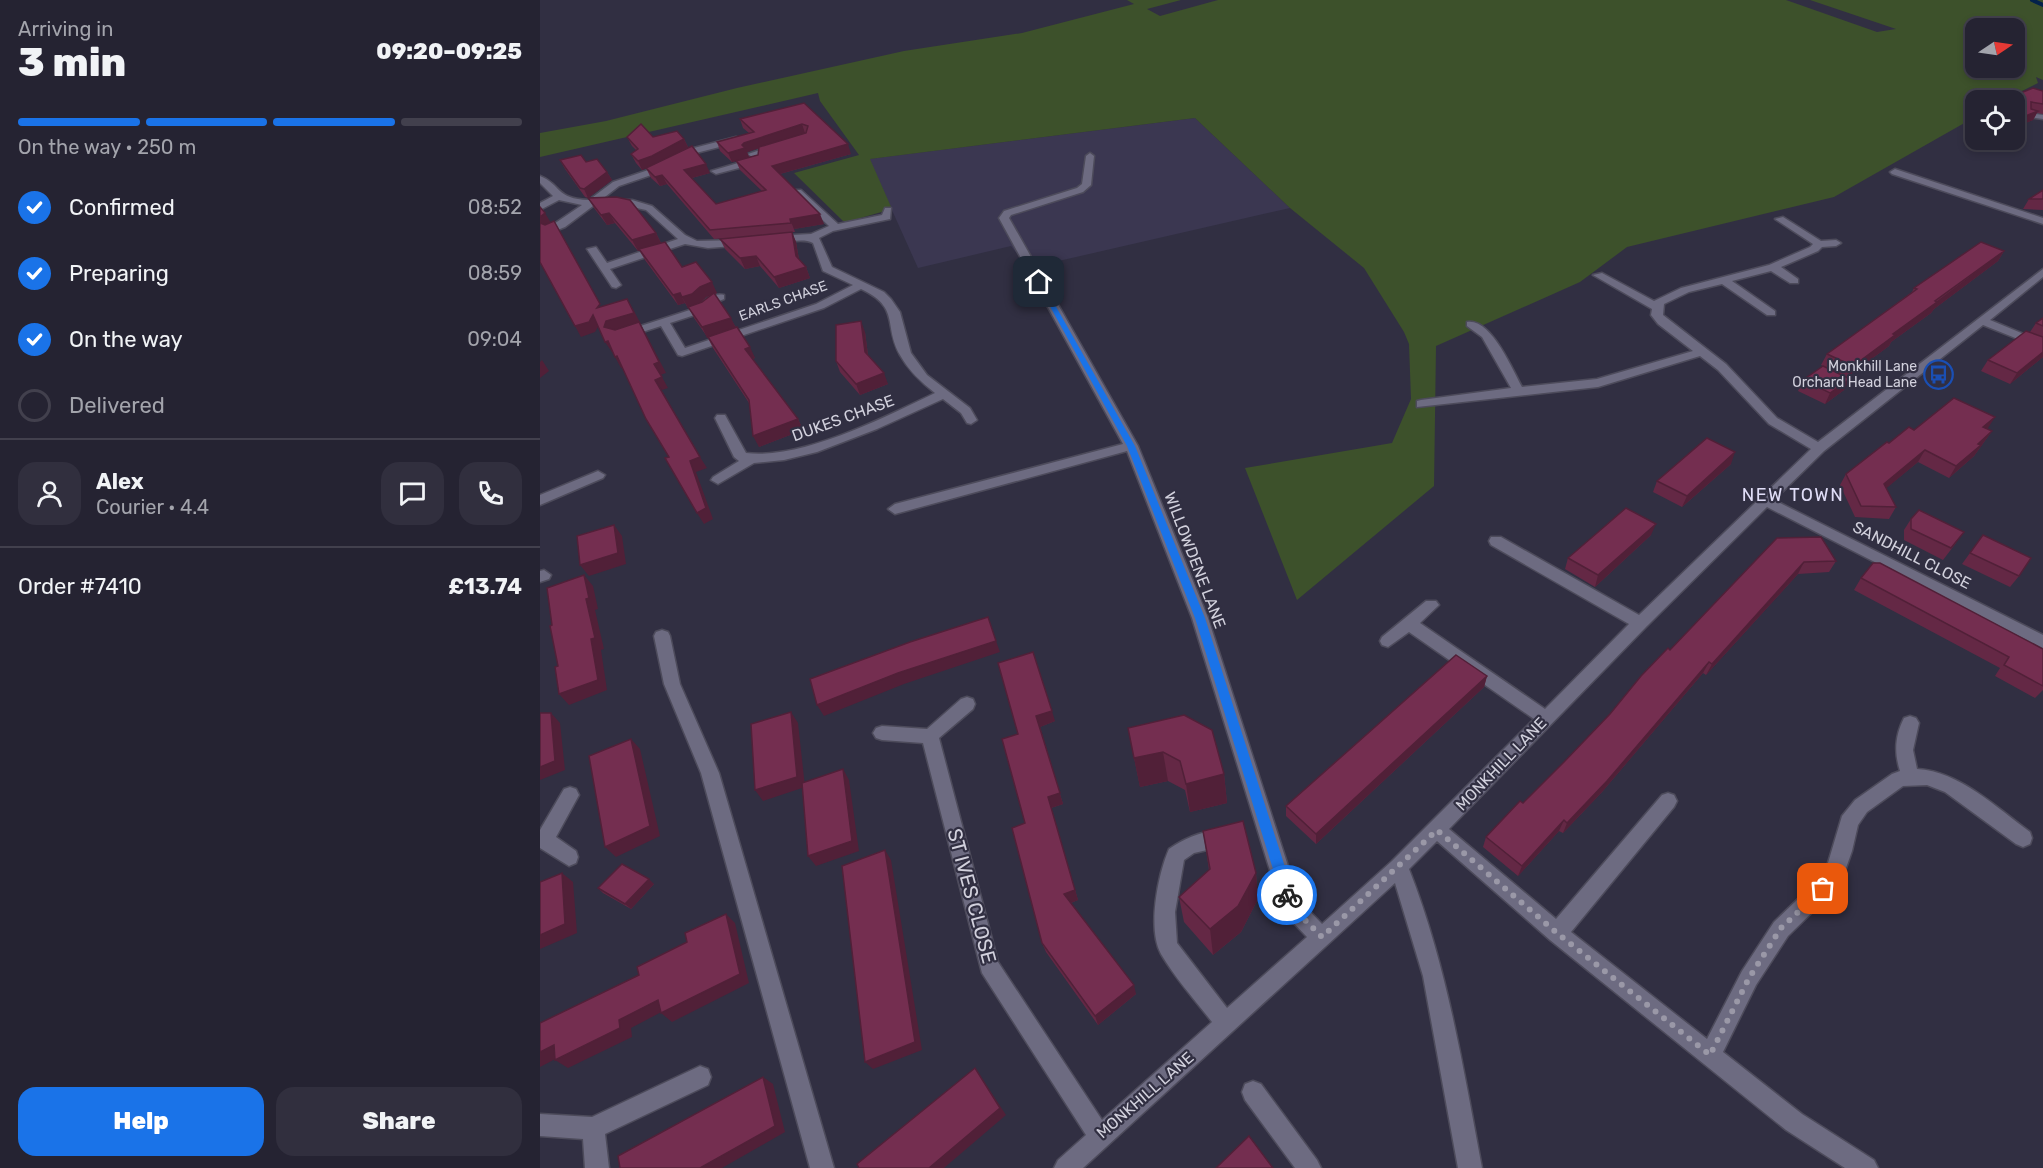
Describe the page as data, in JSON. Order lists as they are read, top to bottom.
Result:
{
  "streets": {
    "street": [
      "EARLS CHASE",
      "DUKES CHASE",
      "SANDHILL CLOSE",
      "WILLOWDENE LANE",
      "MONKHILL LANE",
      "ST IVES CLOSE"
    ]
  },
  "crossings": [
    ["SANDHILL CLOSE", "MONKHILL LANE"],
    ["WILLOWDENE LANE", "MONKHILL LANE"],
    ["MONKHILL LANE", "ST IVES CLOSE"]
  ],
  "districts": ["NEW TOWN"],
  "places": {
    "bus stop": ["Monkhill Lane Orchard Head Lane"]
  },
  "north": "right",
  "page": {
    "heading": ["3 min", "Arriving in", "09:20–09:25"],
    "panel": [
      "Alex",
      "Courier · 4.4",
      "Order #7410",
      "£13.74"
    ],
    "bar": "On the way · 250 m",
    "list": [
      ["Confirmed", "08:52"],
      ["Preparing", "08:59"],
      ["On the way", "09:04"],
      "Delivered"
    ],
    "buttons": ["Help", "Share"]
  }
}
